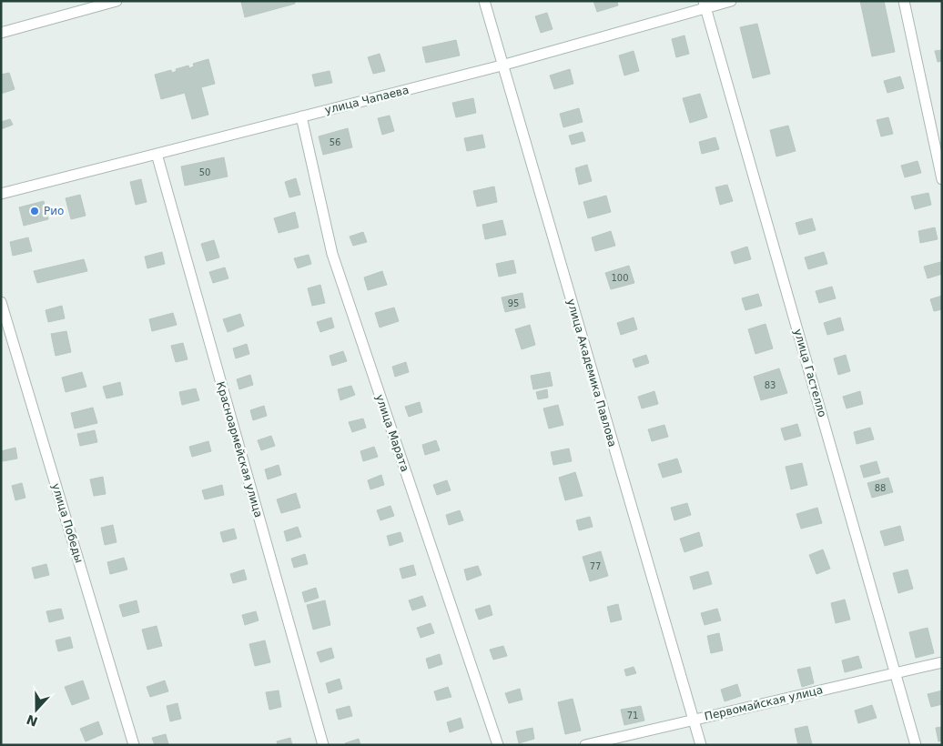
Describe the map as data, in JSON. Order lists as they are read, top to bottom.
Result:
{
  "streets": {
    "street": [
      "улица Чапаева",
      "улица Академика Павлова",
      "улица Гастелло",
      "улица Марата",
      "Красноармейская улица",
      "улица Победы",
      "Первомайская улица"
    ]
  },
  "crossings": [
    ["улица Чапаева", "улица Академика Павлова"],
    ["улица Чапаева", "улица Гастелло"],
    ["улица Чапаева", "улица Марата"],
    ["улица Чапаева", "Красноармейская улица"],
    ["улица Академика Павлова", "Первомайская улица"],
    ["улица Гастелло", "Первомайская улица"]
  ],
  "places": ["Рио"],
  "house_numbers": [
    "56",
    "50",
    "100",
    "95",
    "83",
    "88",
    "77",
    "71"
  ],
  "north": "bottom"
}
